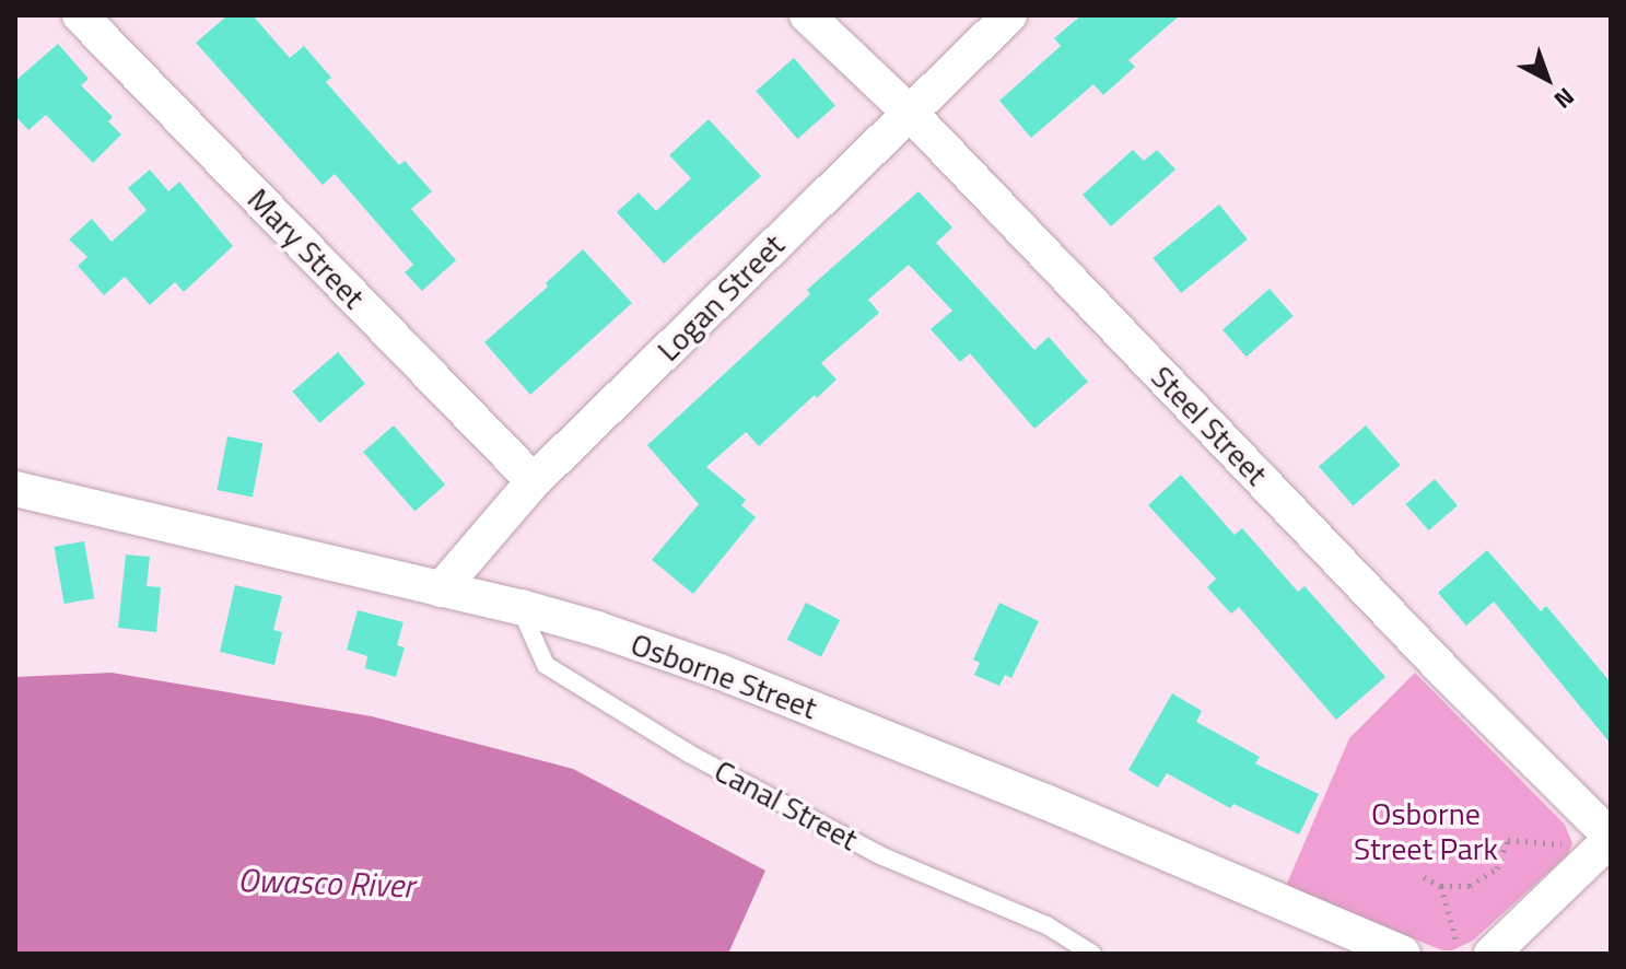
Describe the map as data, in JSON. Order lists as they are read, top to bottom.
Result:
{
  "streets": {
    "street": [
      "Mary Street",
      "Logan Street",
      "Steel Street",
      "Osborne Street"
    ],
    "lane": ["Canal Street"]
  },
  "crossings": [
    ["Mary Street", "Logan Street"],
    ["Logan Street", "Steel Street"],
    ["Logan Street", "Osborne Street"],
    ["Osborne Street", "Canal Street"]
  ],
  "water": ["Owasco River"],
  "parks": ["Osborne Street Park"],
  "north": "bottom right"
}
